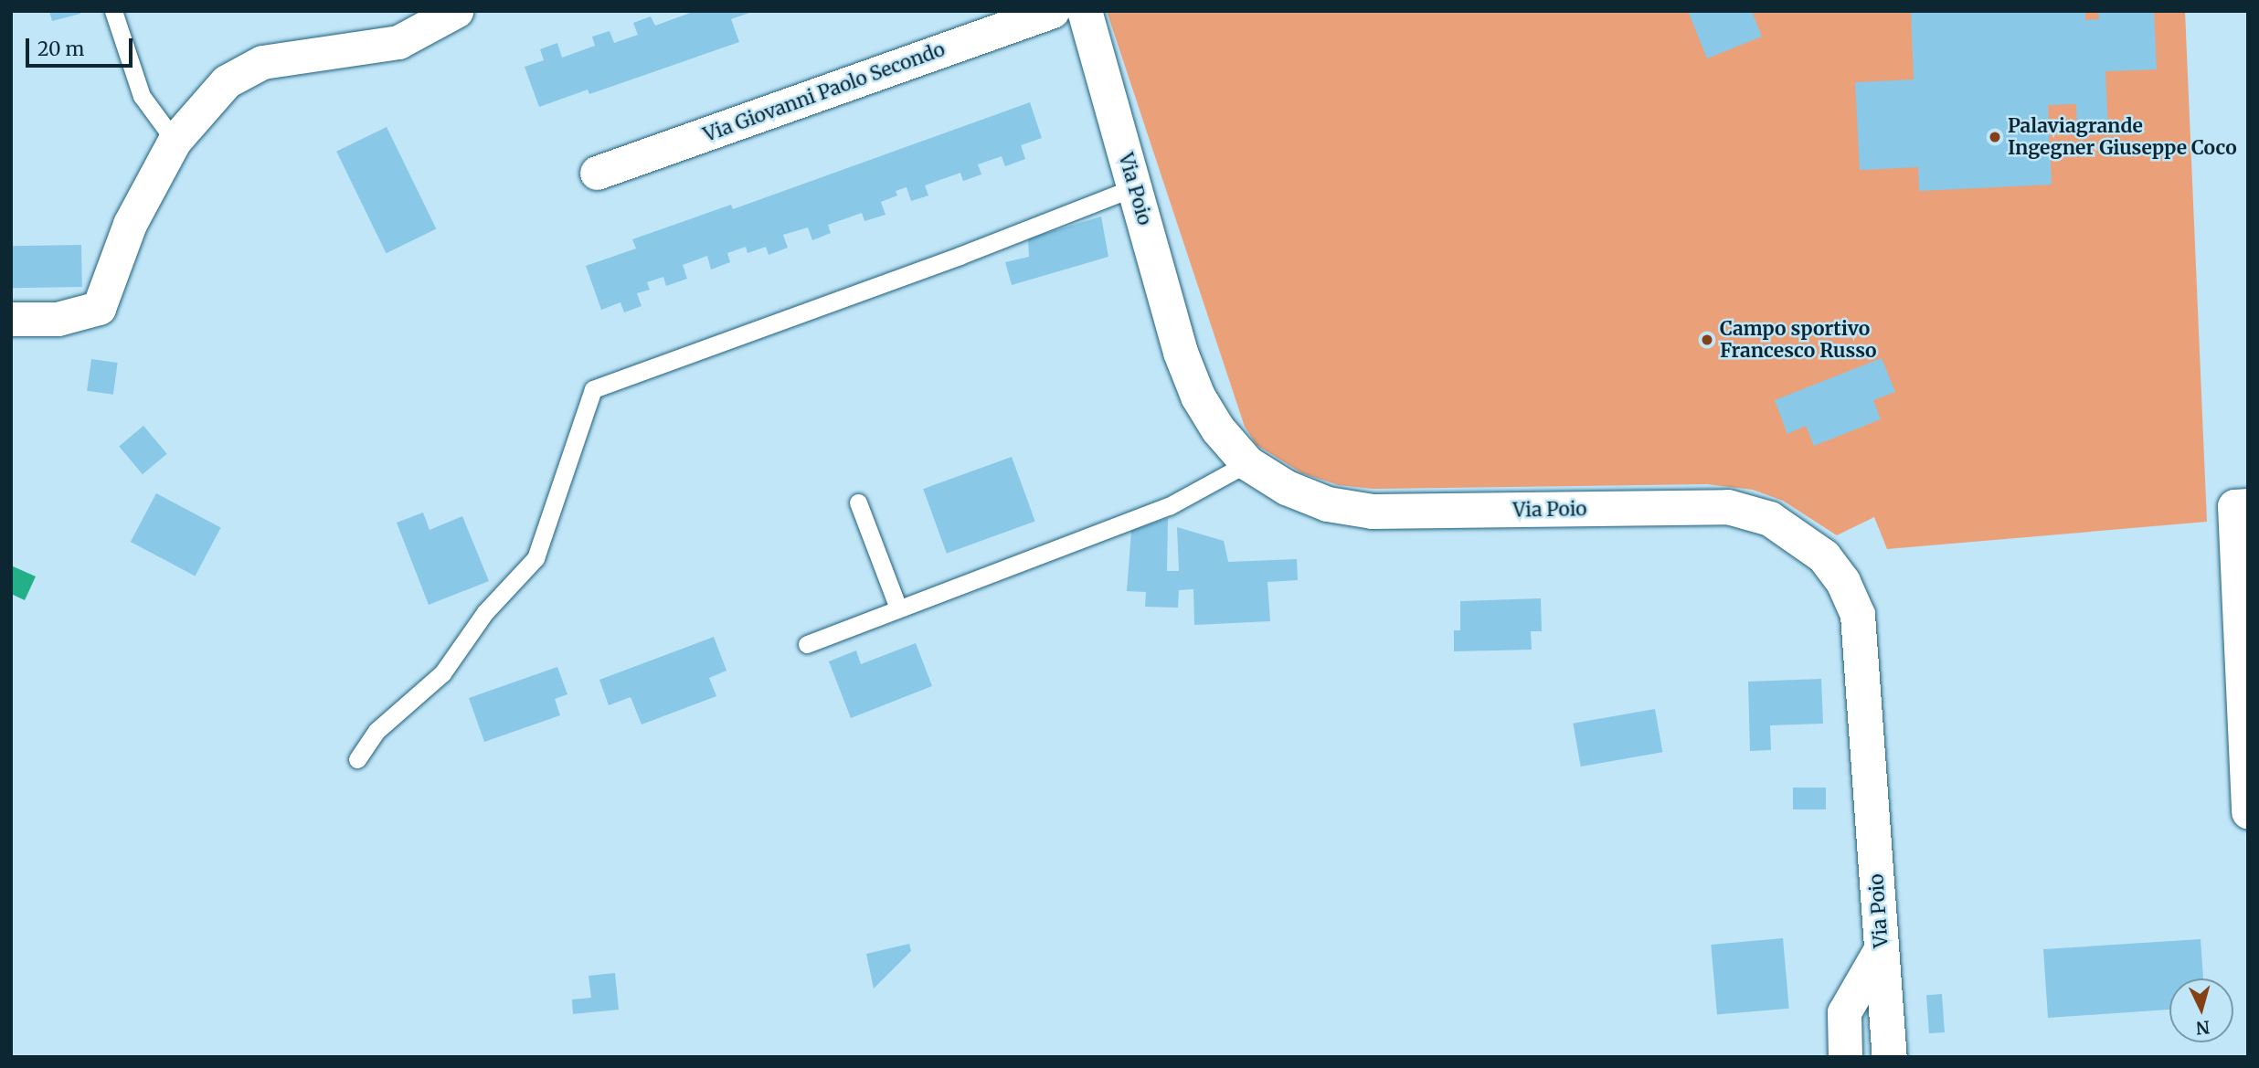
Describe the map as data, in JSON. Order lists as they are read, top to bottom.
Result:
{
  "streets": {
    "street": ["Via Giovanni Paolo Secondo", "Via Poio"]
  },
  "places": ["Palaviagrande Ingegner Giuseppe Coco", "Campo sportivo Francesco Russo"],
  "scale_bar": "20 m",
  "north": "bottom"
}
